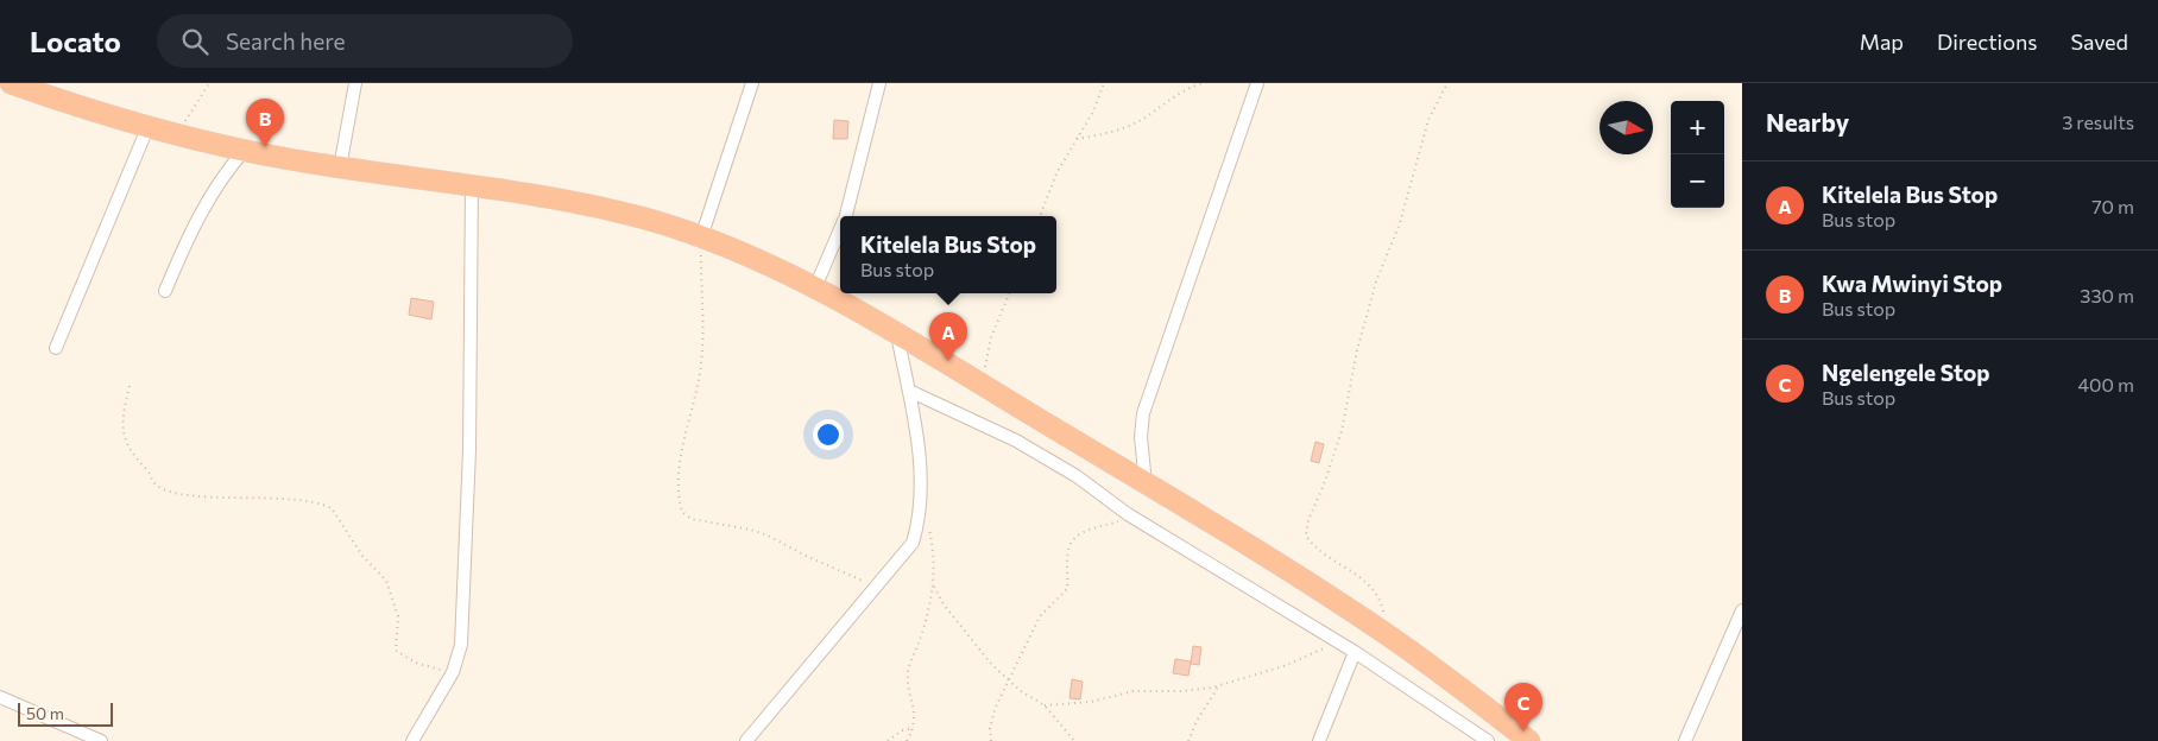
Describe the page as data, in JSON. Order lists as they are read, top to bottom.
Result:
{
  "scale_bar": "50 m",
  "north": "right",
  "page": {
    "header": "Locato",
    "search": "Search here",
    "nav": ["Map", "Directions", "Saved"],
    "heading": ["Nearby", "3 results"],
    "pins": ["B", "A", "C"],
    "map_buttons": ["+", "−"],
    "list": [
      {
        "mark": "A",
        "name": "Kitelela Bus Stop",
        "note": "Bus stop",
        "value": "70 m"
      },
      {
        "mark": "B",
        "name": "Kwa Mwinyi Stop",
        "note": "Bus stop",
        "value": "330 m"
      },
      {
        "mark": "C",
        "name": "Ngelengele Stop",
        "note": "Bus stop",
        "value": "400 m"
      }
    ],
    "popup": ["Kitelela Bus Stop", "Bus stop"],
    "scale": "50 m"
  }
}
